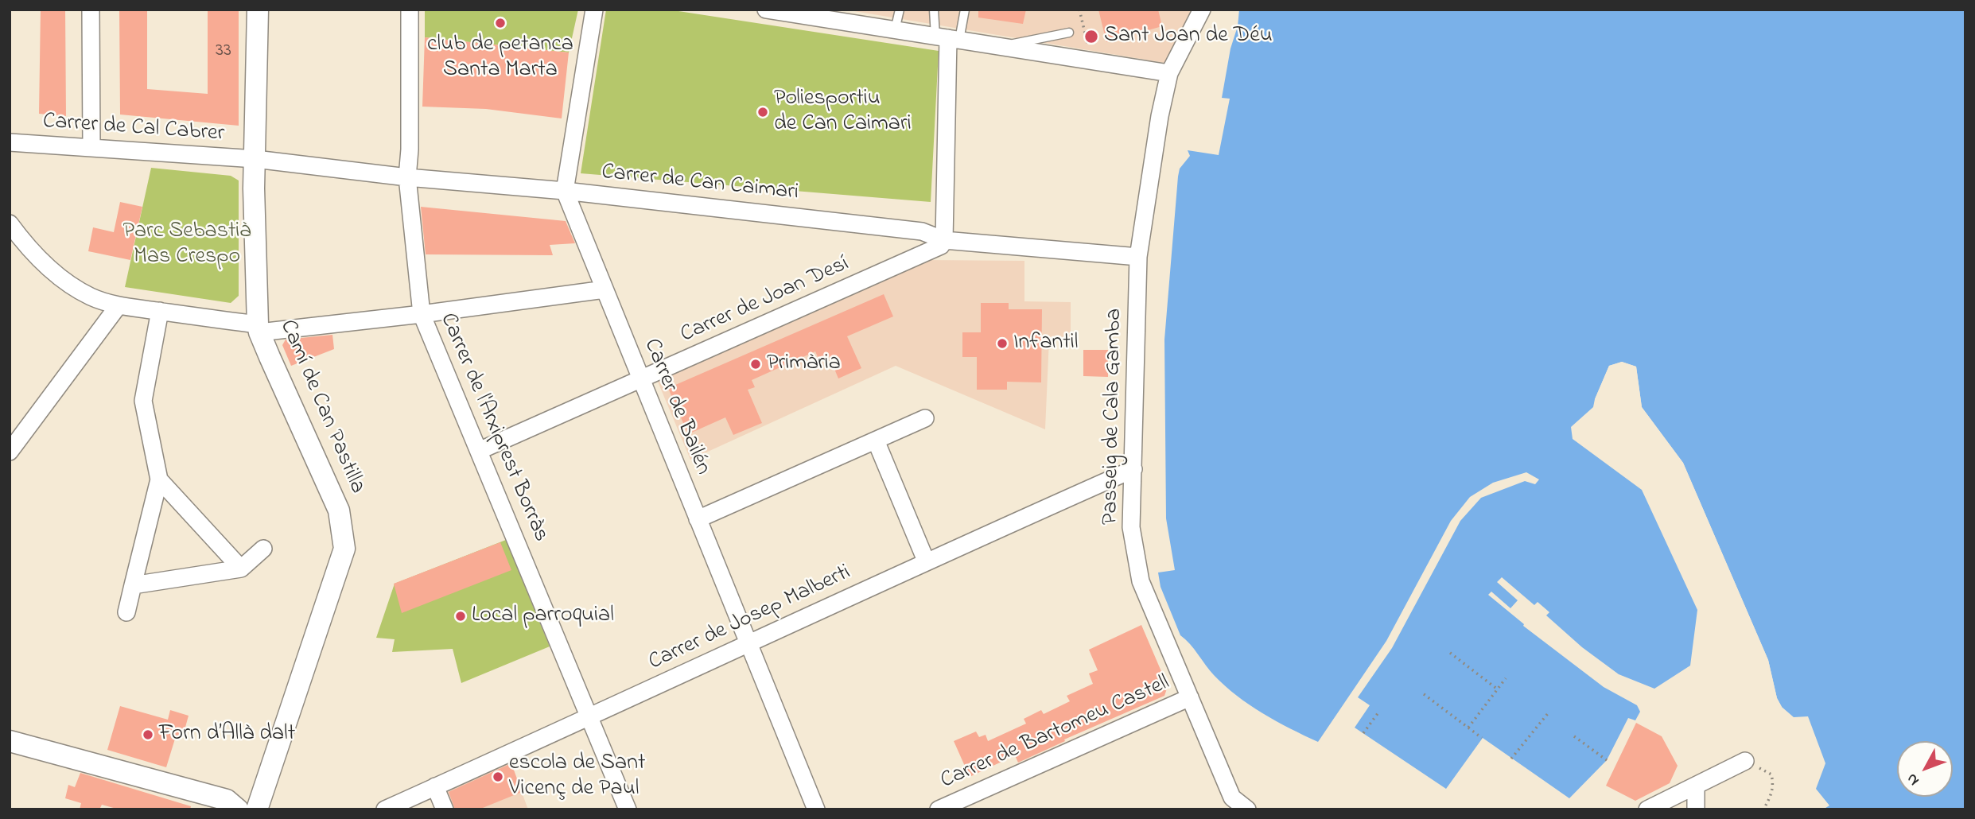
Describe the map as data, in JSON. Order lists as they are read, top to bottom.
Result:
{
  "streets": {
    "street": [
      "Carrer de Cal Cabrer",
      "Carrer de Can Caimari",
      "Carrer de Joan Desí",
      "Camí de Can Pastilla",
      "Carrer de Bailén",
      "Passeig de Cala Gamba",
      "Carrer de l'Arxiprest Borràs",
      "Carrer de Josep Malberti",
      "Carrer de Bartomeu Castell"
    ]
  },
  "crossings": [
    ["Carrer de Cal Cabrer", "Carrer de Can Caimari"],
    ["Carrer de Cal Cabrer", "Camí de Can Pastilla"],
    ["Carrer de Can Caimari", "Carrer de Joan Desí"],
    ["Carrer de Can Caimari", "Camí de Can Pastilla"],
    ["Carrer de Can Caimari", "Carrer de Bailén"],
    ["Carrer de Can Caimari", "Passeig de Cala Gamba"],
    ["Carrer de Can Caimari", "Carrer de l'Arxiprest Borràs"],
    ["Carrer de Joan Desí", "Carrer de Bailén"],
    ["Carrer de Joan Desí", "Carrer de l'Arxiprest Borràs"],
    ["Carrer de Bailén", "Carrer de Josep Malberti"],
    ["Passeig de Cala Gamba", "Carrer de Josep Malberti"],
    ["Passeig de Cala Gamba", "Carrer de Bartomeu Castell"],
    ["Carrer de l'Arxiprest Borràs", "Carrer de Josep Malberti"]
  ],
  "parks": ["Parc Sebastià Mas Crespo"],
  "places": [
    "club de petanca Santa Marta",
    "Sant Joan de Déu",
    "Poliesportiu de Can Caimari",
    "Infantil",
    "Primària",
    "Local parroquial",
    "Forn d’Allà dalt",
    "escola de Sant Vicenç de Paul"
  ],
  "house_numbers": ["33"],
  "north": "bottom left"
}
